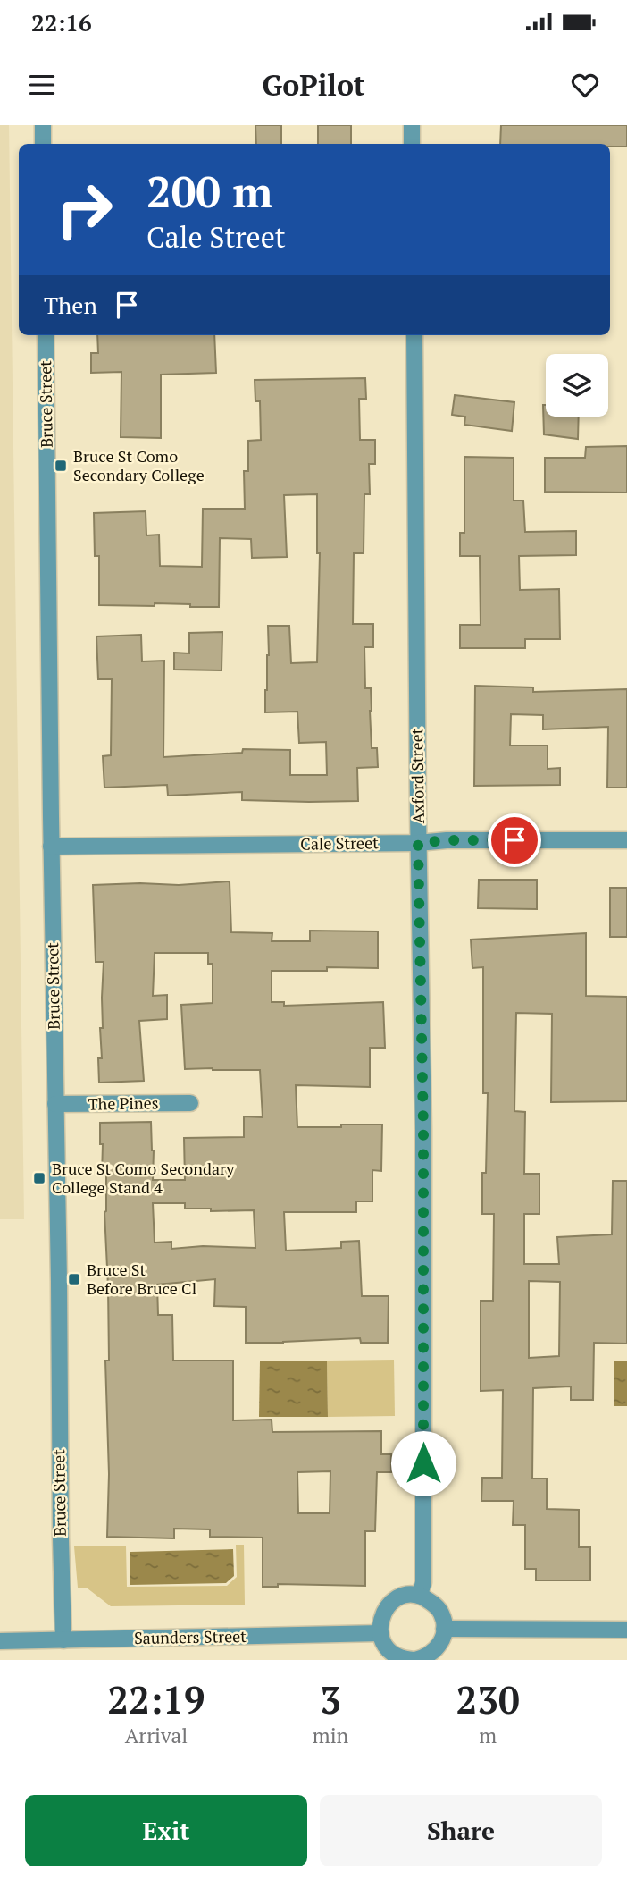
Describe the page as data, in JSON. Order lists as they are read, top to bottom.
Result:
{
  "streets": {
    "street": [
      "Bruce Street",
      "Axford Street",
      "Cale Street",
      "The Pines",
      "Saunders Street"
    ]
  },
  "crossings": [
    ["Bruce Street", "Cale Street"],
    ["Bruce Street", "The Pines"],
    ["Bruce Street", "Saunders Street"],
    ["Axford Street", "Cale Street"],
    ["Axford Street", "Saunders Street"]
  ],
  "places": {
    "transit": ["Bruce St Como Secondary College", "Bruce St Como Secondary College Stand 4", "Bruce St Before Bruce Cl"]
  },
  "page": {
    "status": "22:16",
    "header": "GoPilot",
    "turn": ["200 m", "Cale Street"],
    "then": "Then",
    "eta": [
      "22:19",
      "Arrival",
      "3",
      "min",
      "230",
      "m"
    ],
    "buttons": ["Exit", "Share"]
  }
}
